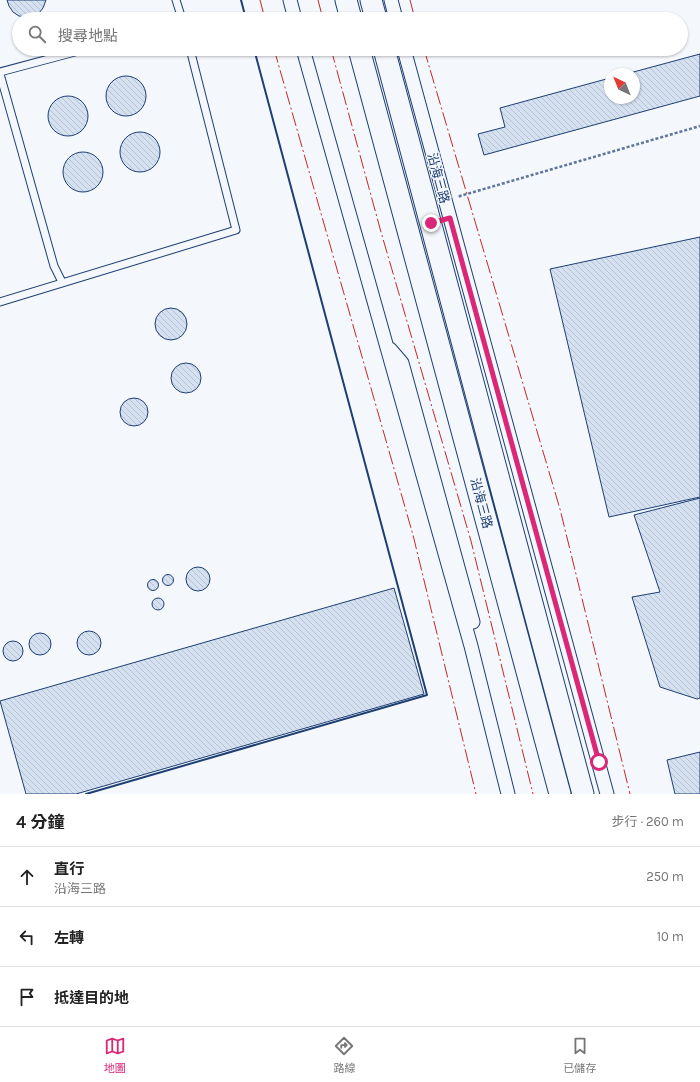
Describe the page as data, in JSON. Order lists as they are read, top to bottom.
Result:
{
  "streets": {
    "main road": ["沿海三路"]
  },
  "north": "top left",
  "page": {
    "search": "搜尋地點",
    "heading": ["4 分鐘", "步行 · 260 m"],
    "list": [
      ["直行", "沿海三路", "250 m"],
      ["左轉", "10 m"],
      "抵達目的地"
    ],
    "nav": ["地圖", "路線", "已儲存"]
  }
}
